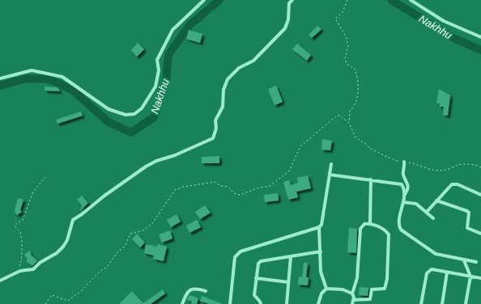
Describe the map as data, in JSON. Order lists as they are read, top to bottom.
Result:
{
  "water": ["Nakhhu"]
}
